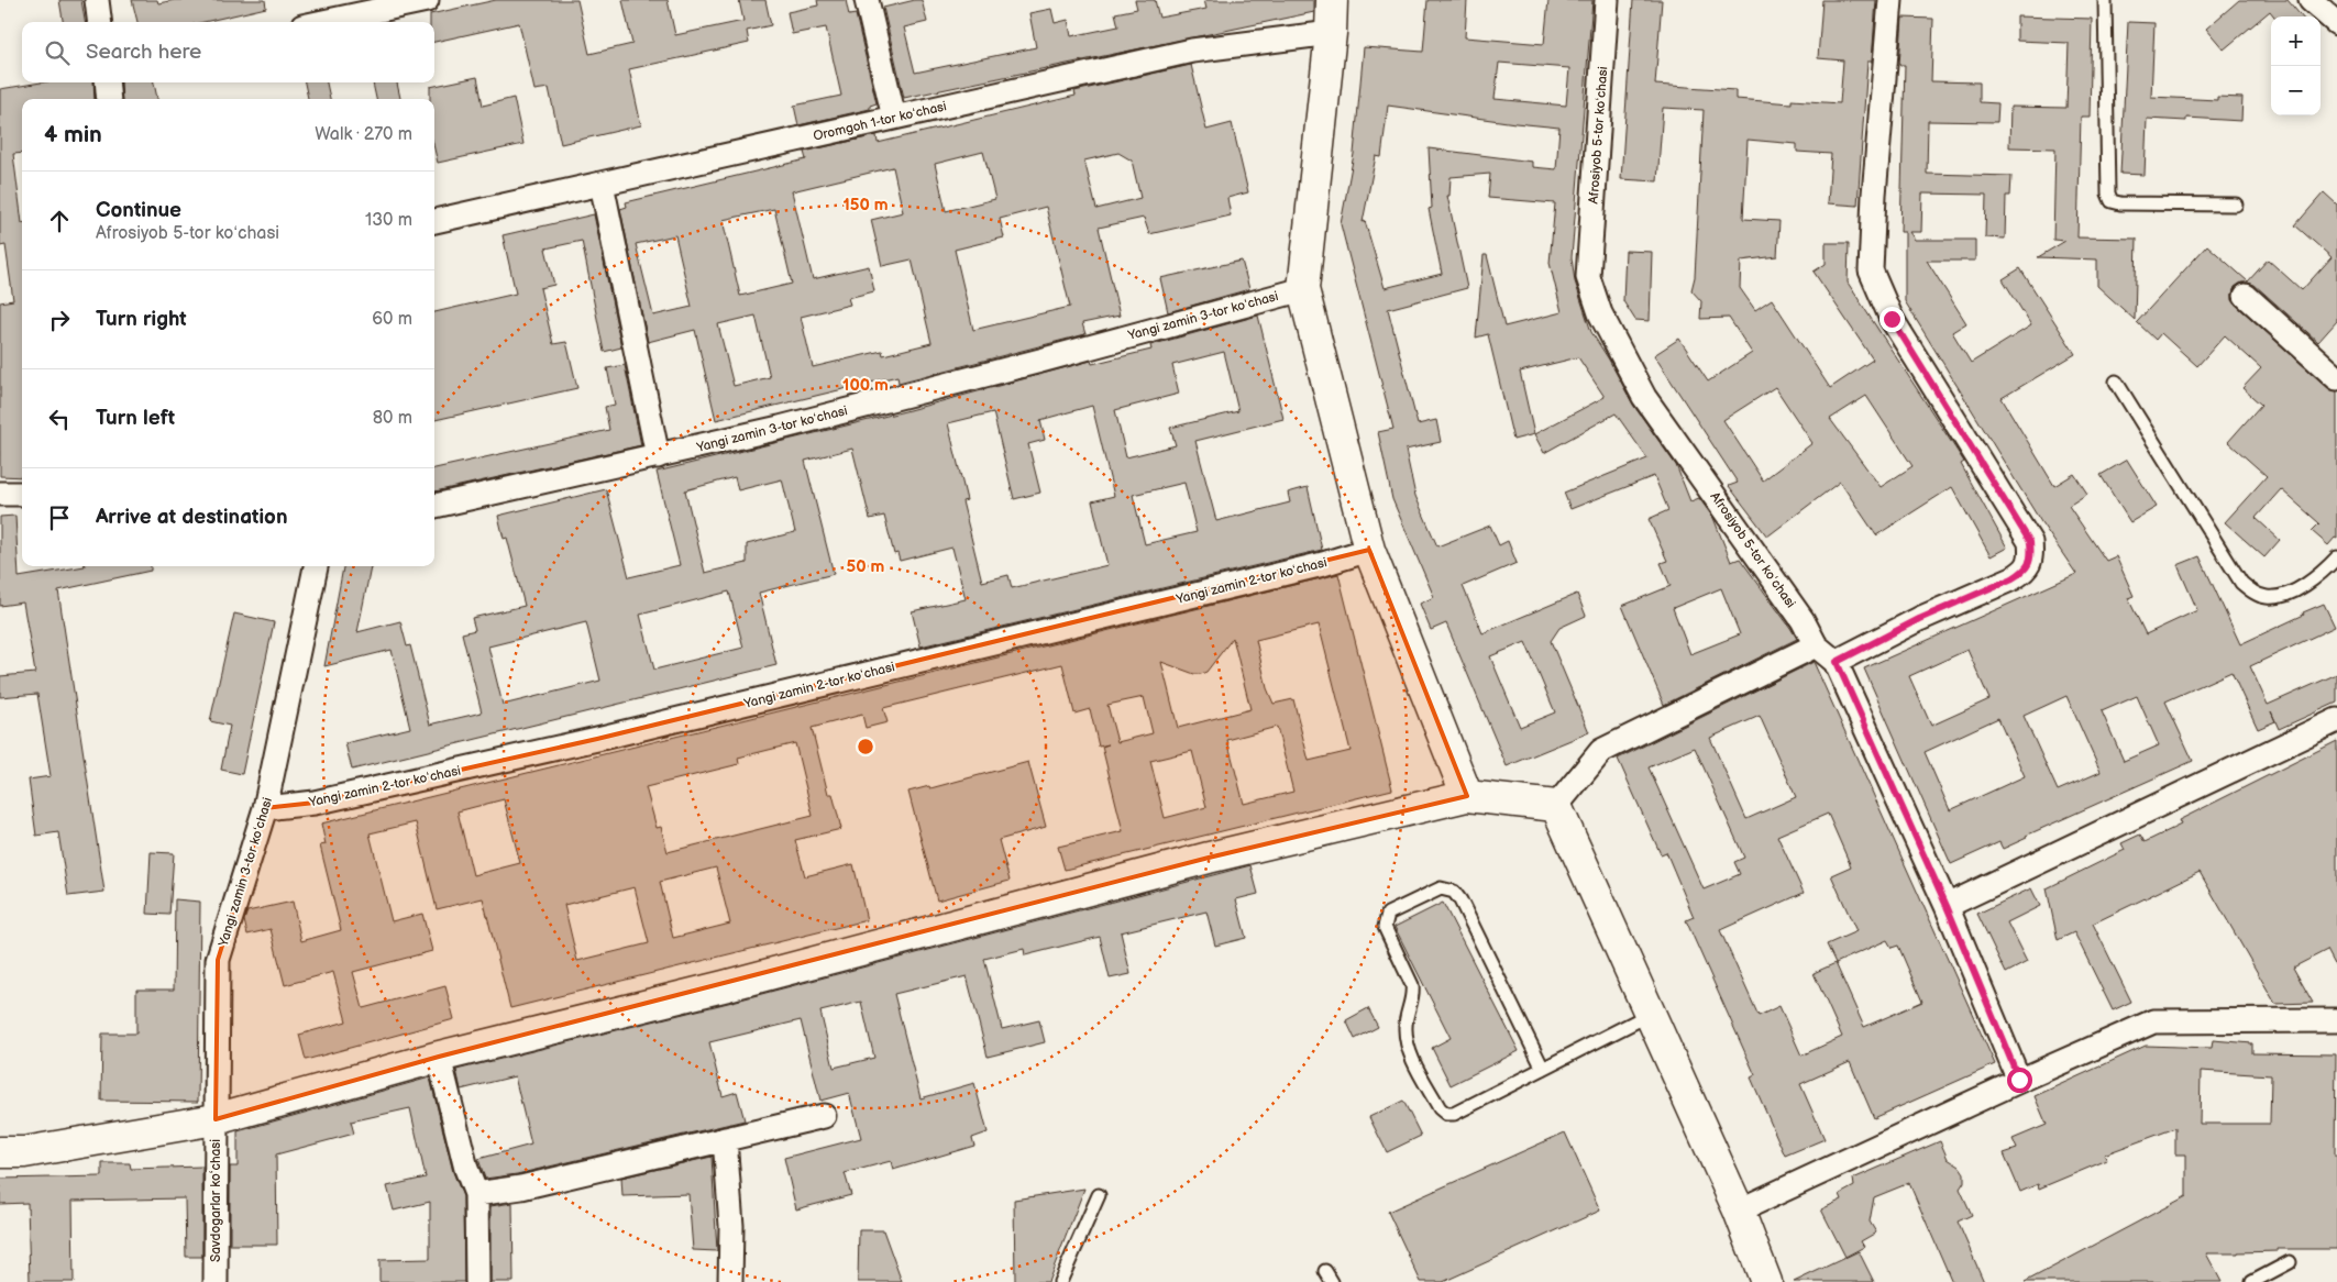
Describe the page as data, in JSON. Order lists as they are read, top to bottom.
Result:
{
  "streets": {
    "street": [
      "Oromgoh 1-tor koʻchasi",
      "Afrosiyob 5-tor koʻchasi",
      "Yangi zamin 3-tor koʻchasi",
      "Yangi zamin 2-tor koʻchasi",
      "Savdogarlar koʻchasi"
    ]
  },
  "crossings": [
    ["Yangi zamin 3-tor koʻchasi", "Yangi zamin 2-tor koʻchasi"],
    ["Yangi zamin 3-tor koʻchasi", "Savdogarlar koʻchasi"]
  ],
  "page": {
    "map_buttons": ["+", "−"],
    "search": "Search here",
    "heading": ["4 min", "Walk · 270 m"],
    "list": [
      ["Continue", "Afrosiyob 5-tor koʻchasi", "130 m"],
      ["Turn right", "60 m"],
      ["Turn left", "80 m"],
      "Arrive at destination"
    ]
  },
  "rings": ["150 m", "100 m", "50 m"]
}
